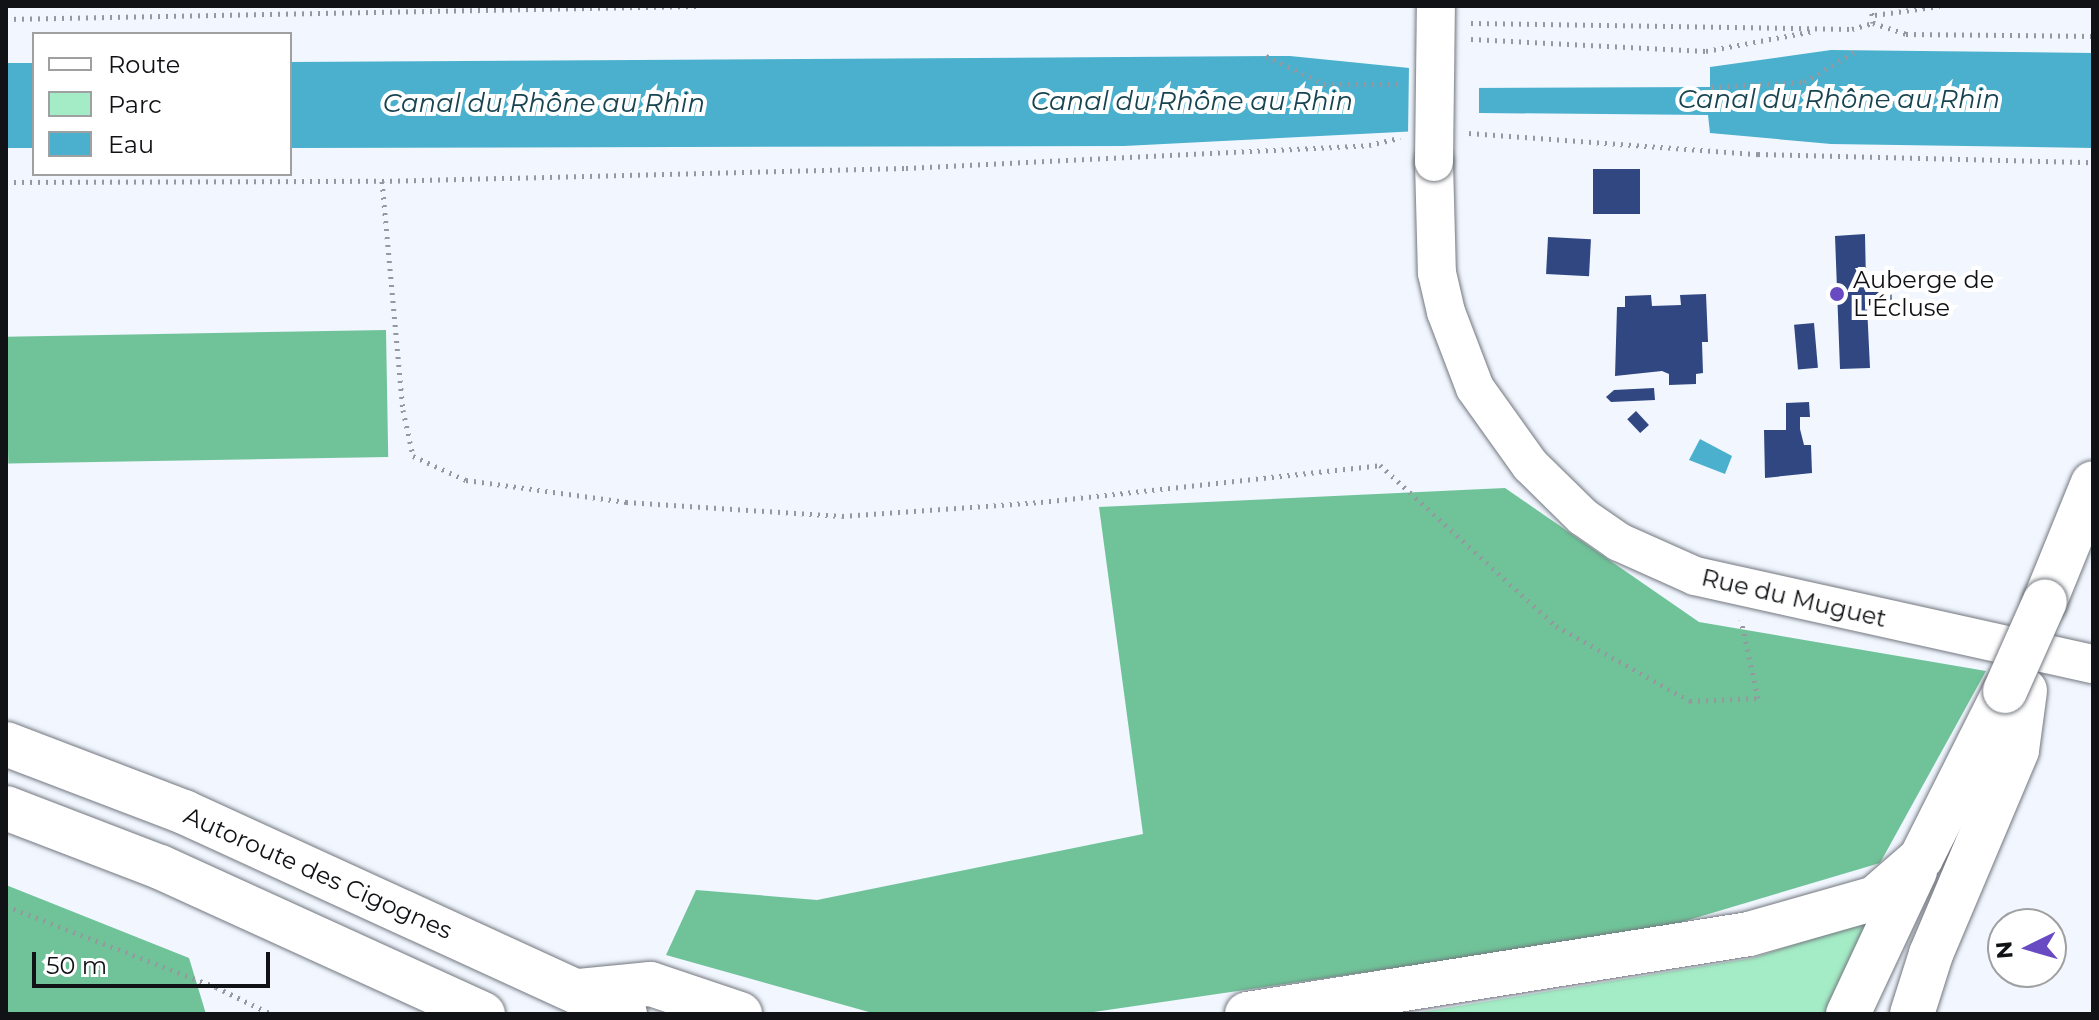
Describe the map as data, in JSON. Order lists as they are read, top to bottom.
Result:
{
  "streets": {
    "main road": ["Autoroute des Cigognes"],
    "street": ["Rue du Muguet"]
  },
  "water": ["Canal du Rhône au Rhin"],
  "places": ["Auberge de L'Écluse"],
  "legend": ["Route", "Parc", "Eau"],
  "scale_bar": "50 m",
  "north": "left"
}
